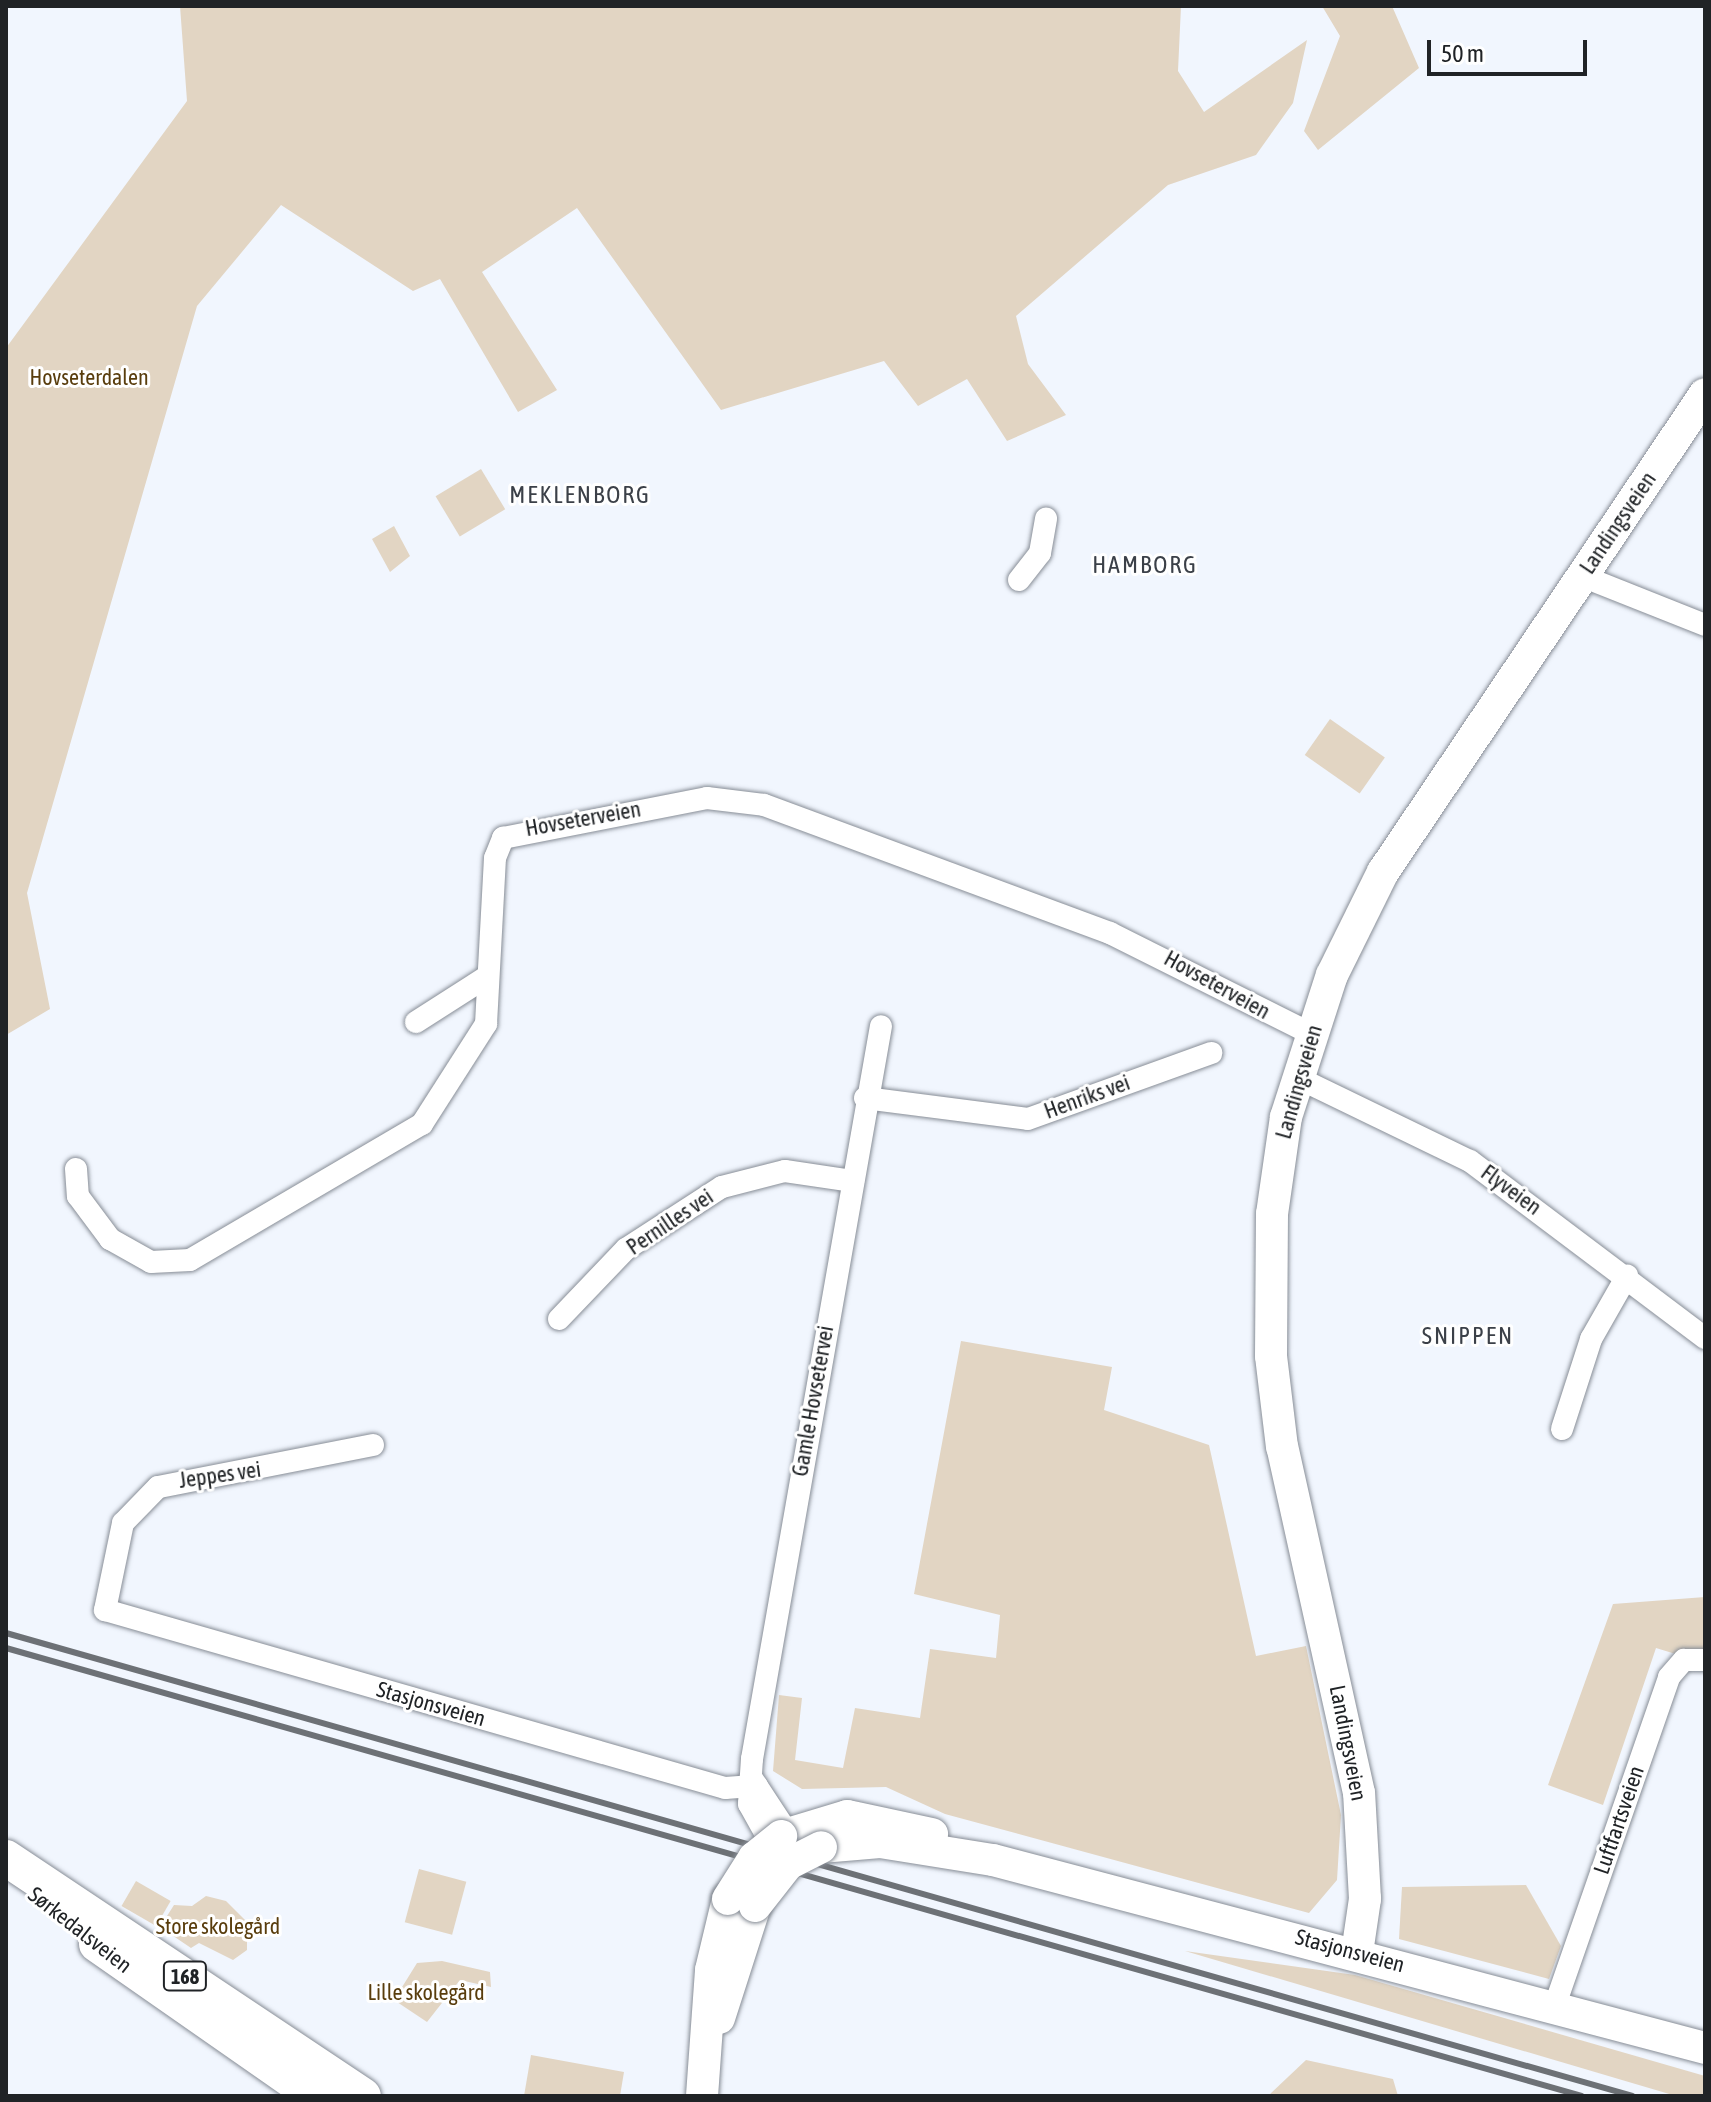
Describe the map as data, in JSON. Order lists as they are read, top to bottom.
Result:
{
  "streets": {
    "main road": ["Sørkedalsveien", "168"],
    "street": [
      "Landingsveien",
      "Hovseterveien",
      "Henriks vei",
      "Flyveien",
      "Pernilles vei",
      "Gamle Hovsetervei",
      "Jeppes vei",
      "Stasjonsveien",
      "Luftfartsveien"
    ]
  },
  "crossings": [
    ["Landingsveien", "Hovseterveien"],
    ["Landingsveien", "Flyveien"],
    ["Landingsveien", "Stasjonsveien"],
    ["Henriks vei", "Gamle Hovsetervei"],
    ["Pernilles vei", "Gamle Hovsetervei"],
    ["Gamle Hovsetervei", "Stasjonsveien"],
    ["Jeppes vei", "Stasjonsveien"],
    ["Stasjonsveien", "Luftfartsveien"]
  ],
  "districts": ["MEKLENBORG", "HAMBORG", "SNIPPEN"],
  "parks": ["Hovseterdalen", "Store skolegård", "Lille skolegård"],
  "scale_bar": "50 m"
}
